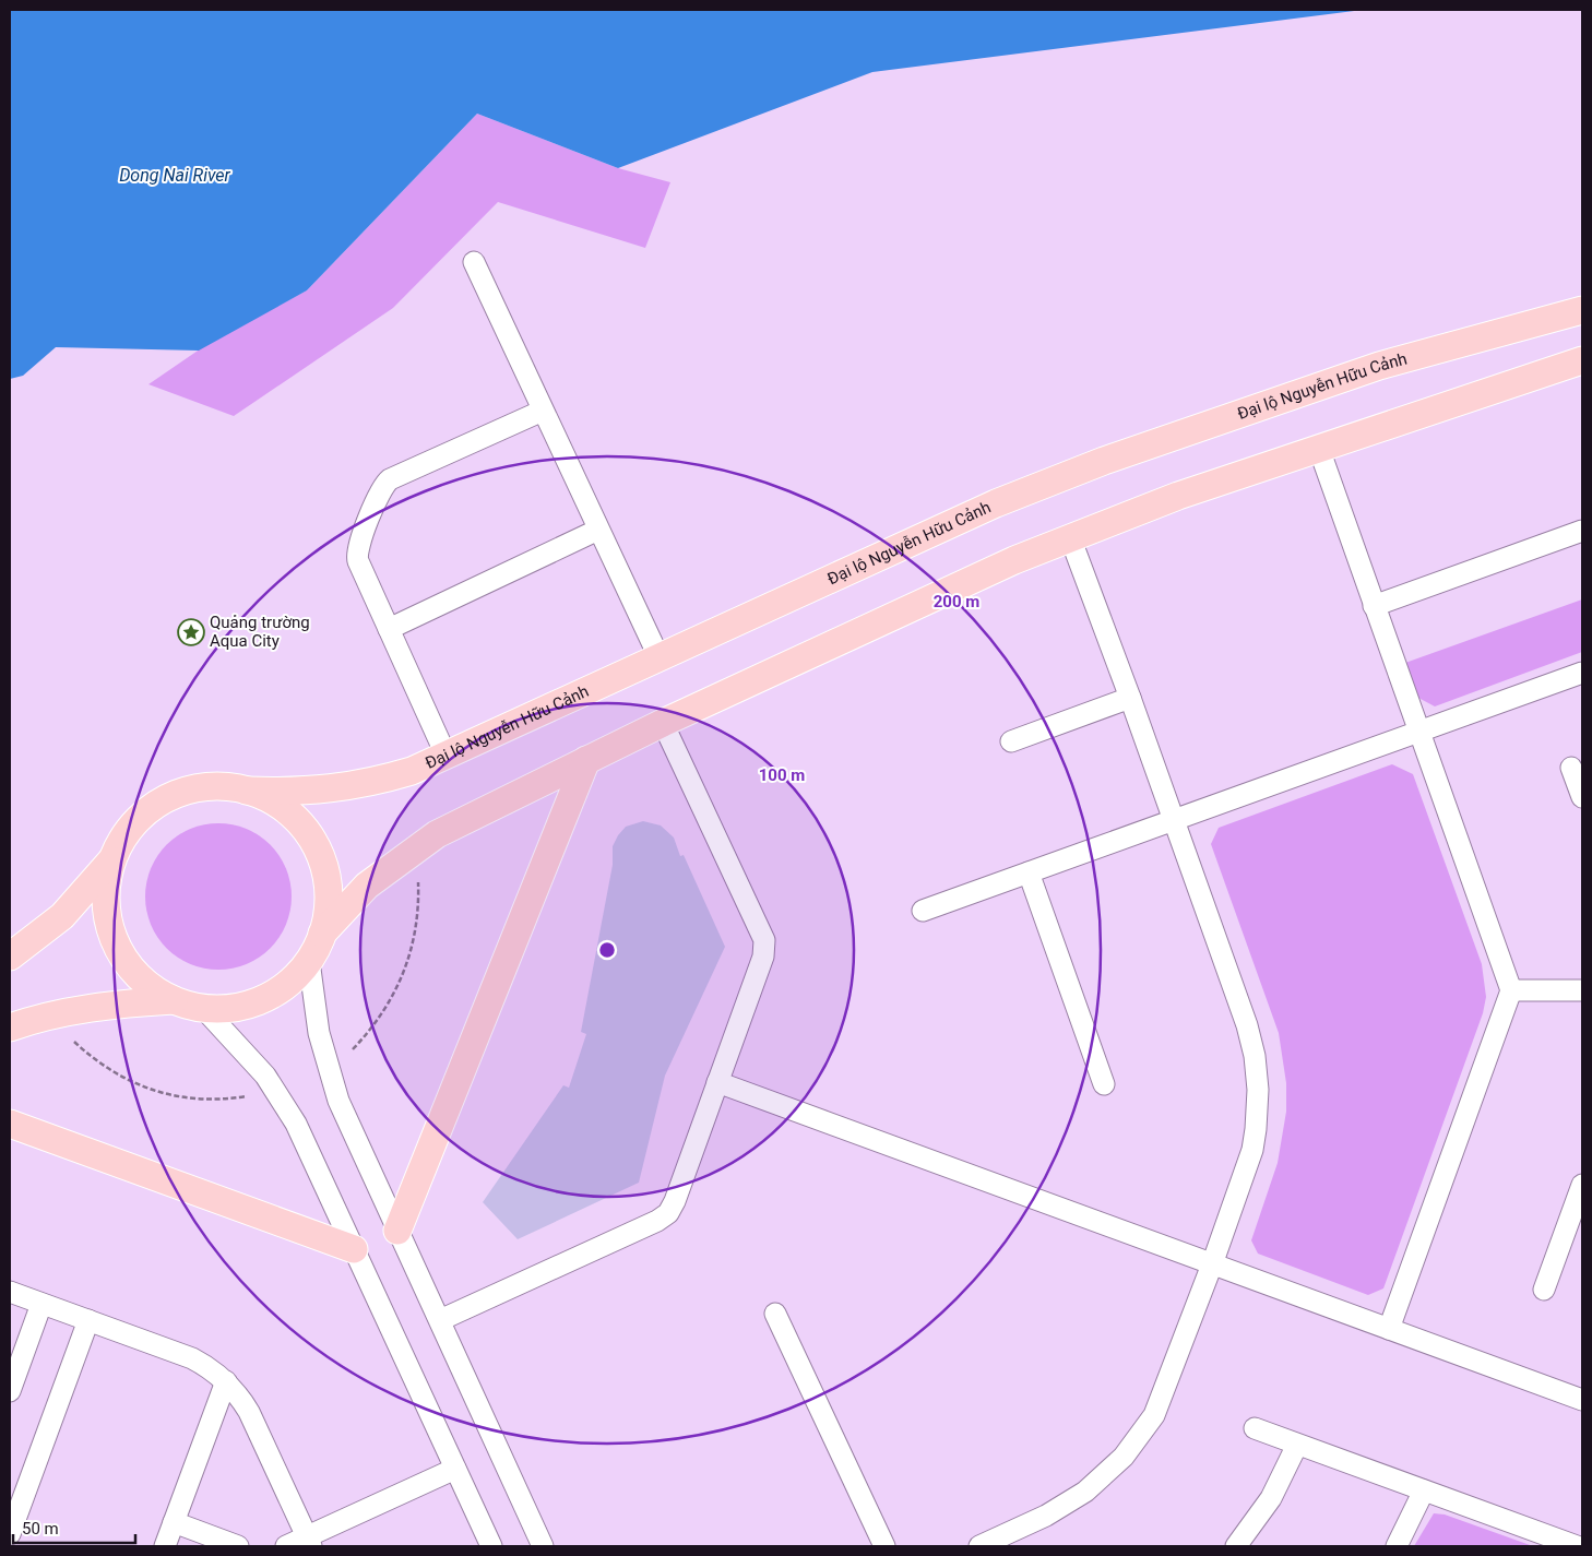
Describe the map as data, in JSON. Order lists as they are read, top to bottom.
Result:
{
  "streets": {
    "main road": ["Đại lộ Nguyễn Hữu Cảnh"]
  },
  "water": ["Dong Nai River"],
  "places": {
    "place": ["Quảng trường Aqua City"]
  },
  "scale_bar": "50 m",
  "rings": ["200 m", "100 m"]
}
